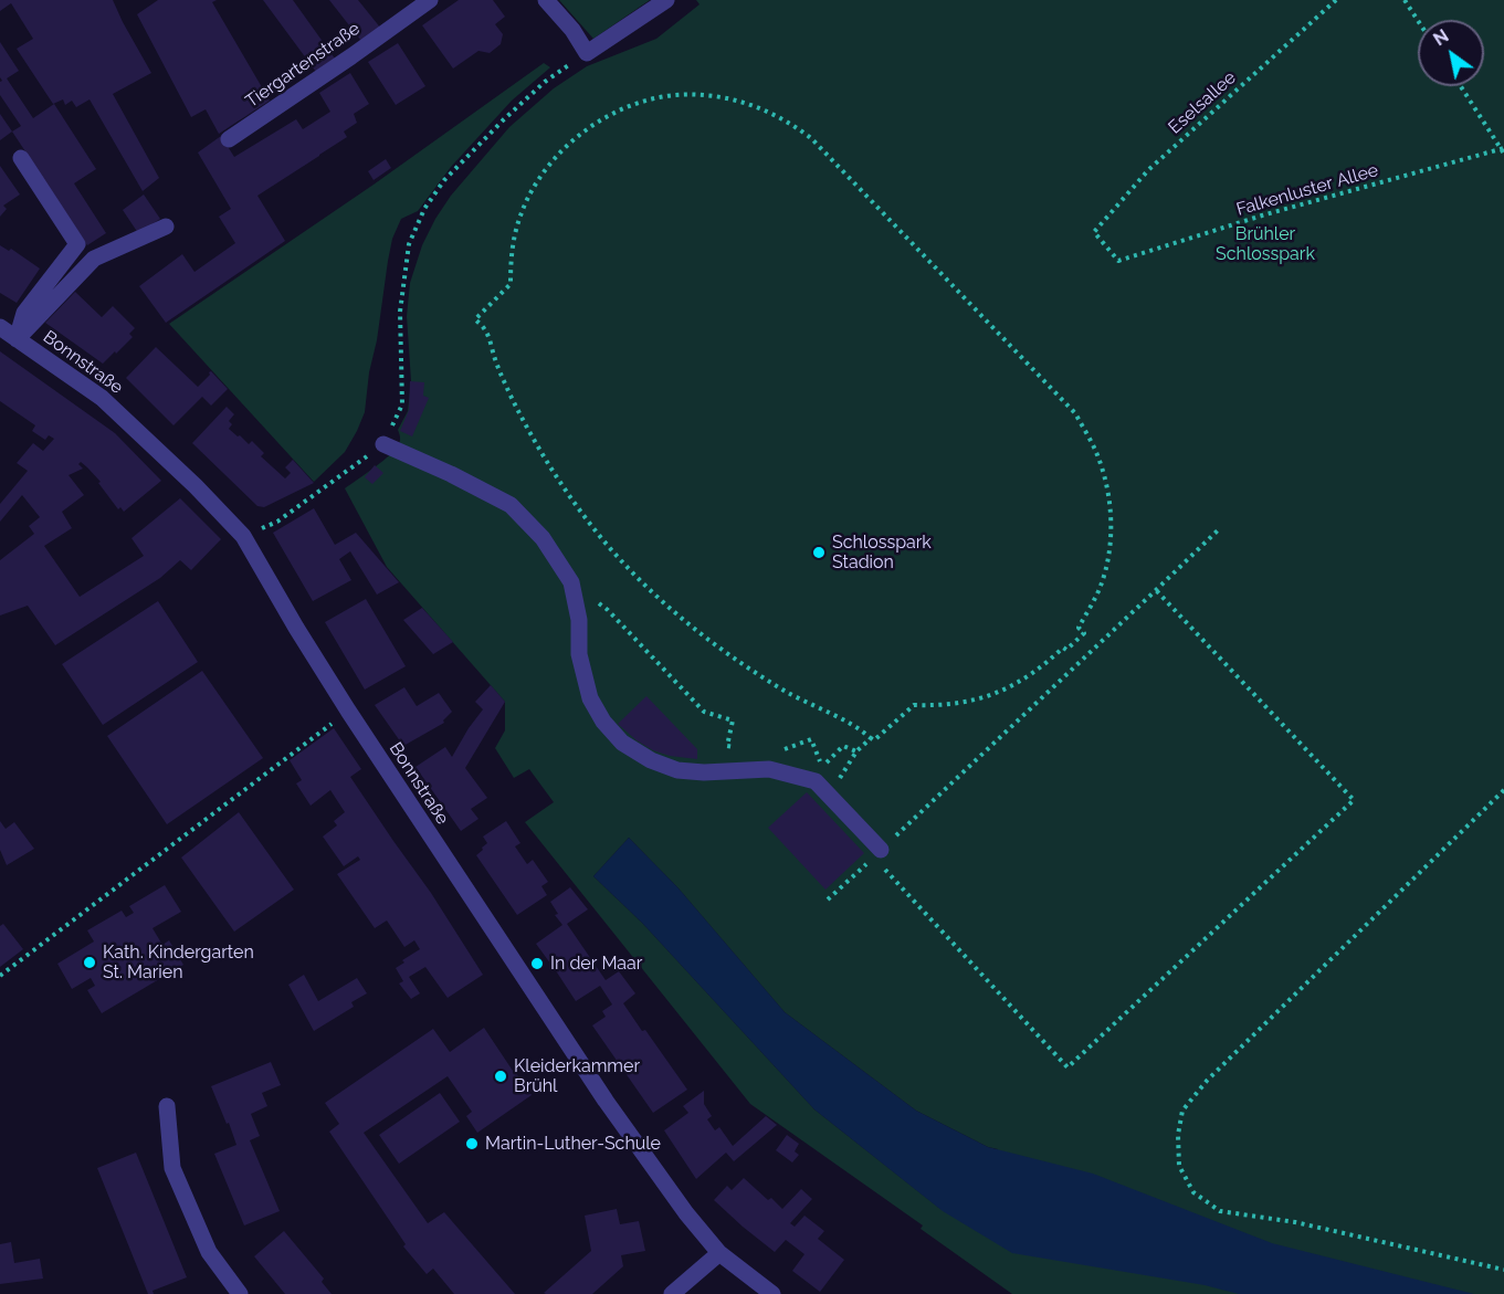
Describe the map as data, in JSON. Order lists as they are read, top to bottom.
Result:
{
  "streets": {
    "street": ["Tiergartenstraße", "Bonnstraße"],
    "path": ["Eselsallee", "Falkenluster Allee"]
  },
  "crossings": [
    ["Eselsallee", "Falkenluster Allee"]
  ],
  "parks": ["Brühler Schlosspark"],
  "places": [
    "Schlosspark Stadion",
    "Kath. Kindergarten St. Marien",
    "In der Maar",
    "Kleiderkammer Brühl",
    "Martin-Luther-Schule"
  ],
  "north": "top left"
}
